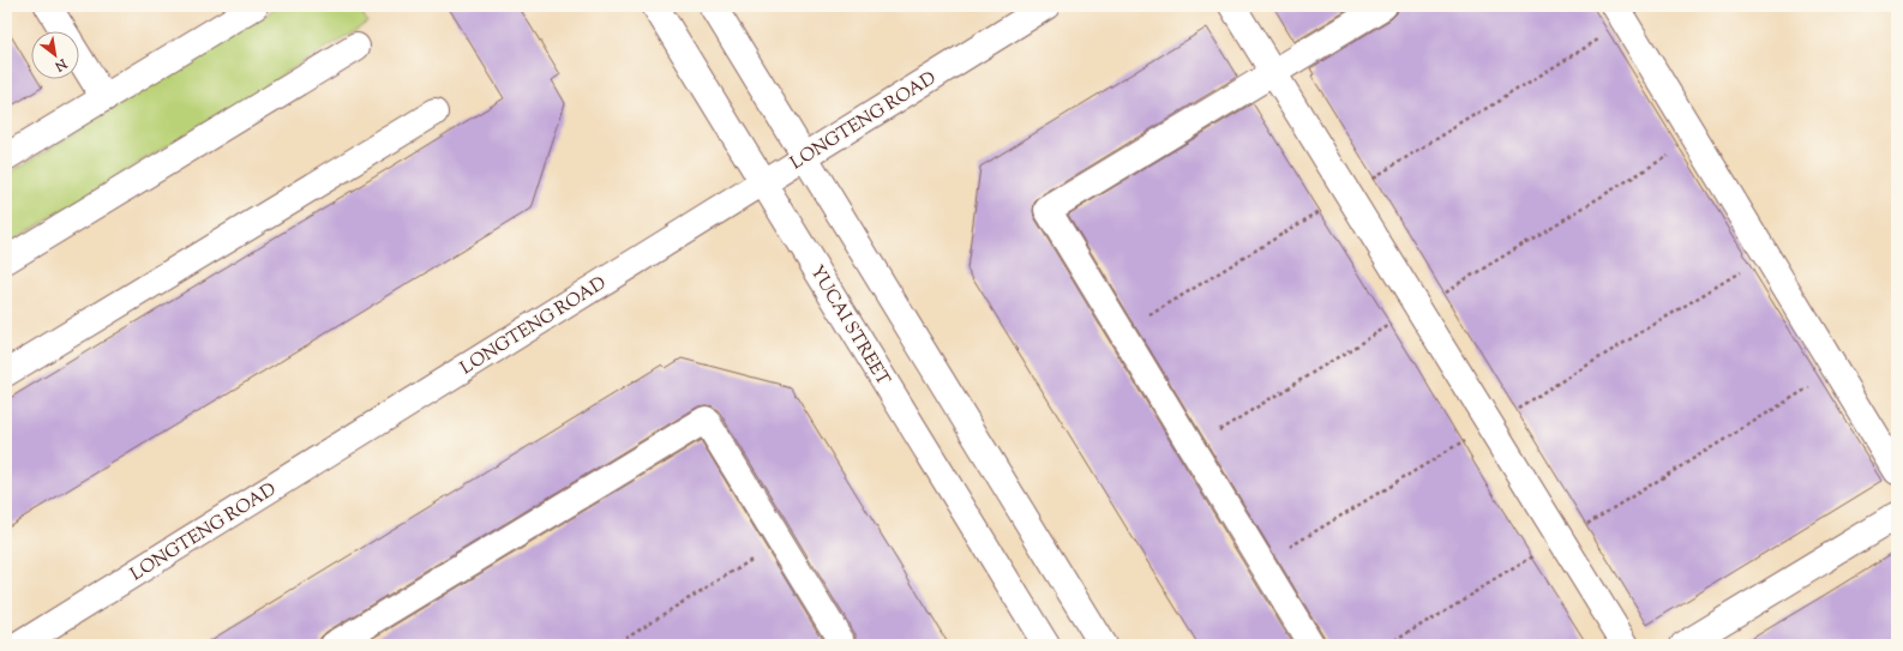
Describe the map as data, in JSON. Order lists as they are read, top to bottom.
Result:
{
  "streets": {
    "street": ["LONGTENG ROAD", "YUCAI STREET"]
  },
  "crossings": [
    ["LONGTENG ROAD", "YUCAI STREET"]
  ],
  "north": "bottom right"
}
